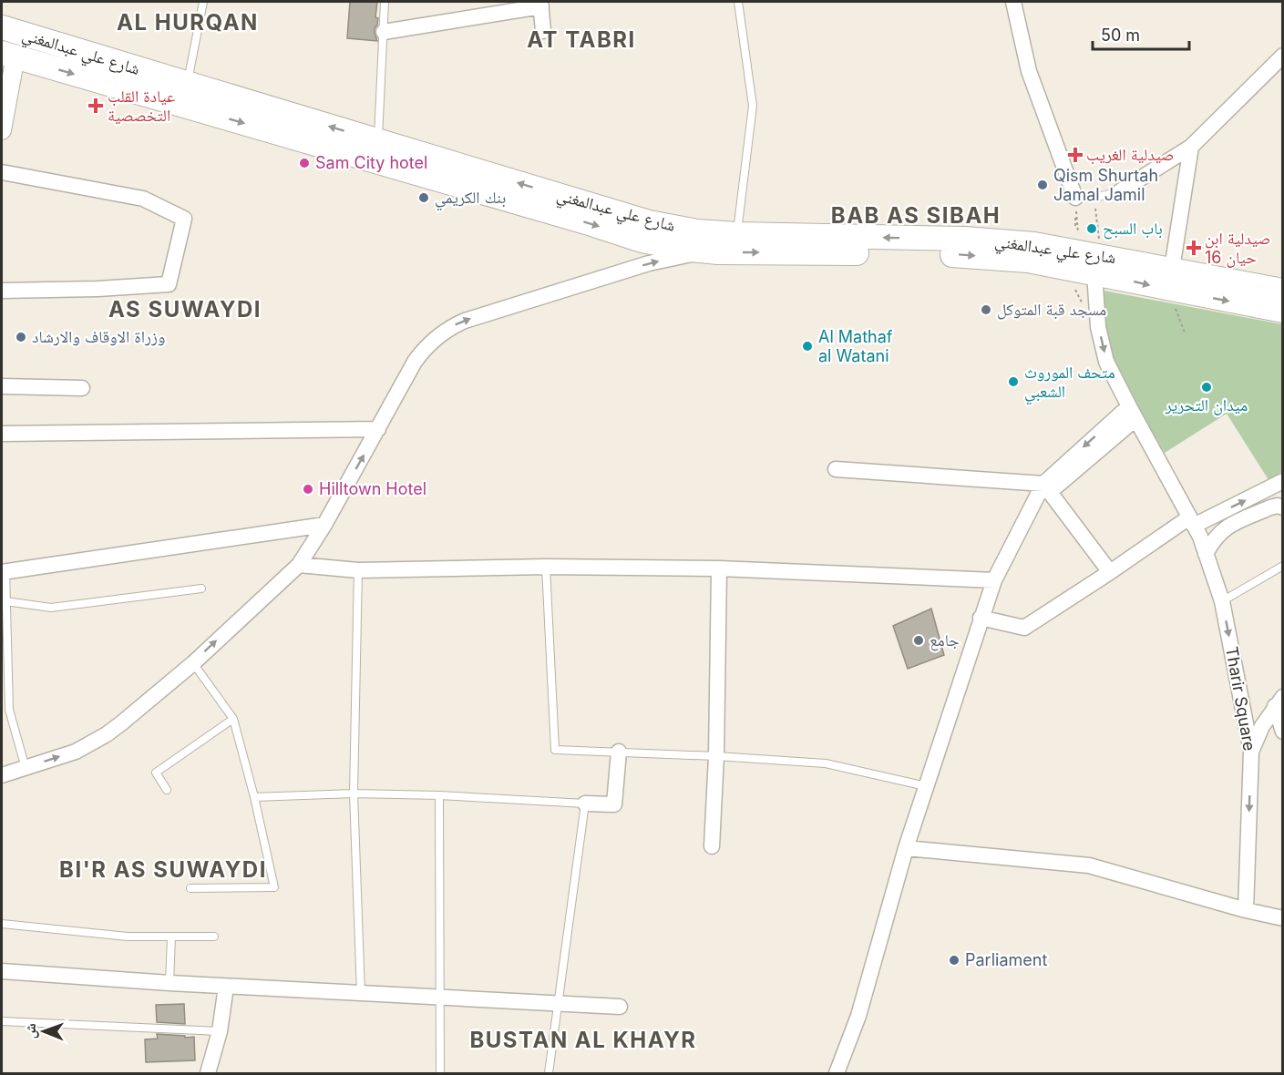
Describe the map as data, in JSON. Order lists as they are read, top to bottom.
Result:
{
  "streets": {
    "main road": ["شارع علي عبدالمغني"],
    "street": ["Tharir Square"]
  },
  "crossings": [
    ["شارع علي عبدالمغني", "Tharir Square"]
  ],
  "one_way": ["Tharir Square"],
  "districts": [
    "AL HURQAN",
    "AT TABRI",
    "BAB AS SIBAH",
    "AS SUWAYDI",
    "BI'R AS SUWAYDI",
    "BUSTAN AL KHAYR"
  ],
  "places": {
    "health": ["عيادة القلب التخصصية", "صيدلية الغريب", "صيدلية ابن حيان 16"],
    "other": [
      "Sam City hotel",
      "Qism Shurtah Jamal Jamil",
      "بنك الكريمي",
      "باب السبح",
      "مسجد قبة المتوكل",
      "وزراة الاوقاف والارشاد",
      "Al Mathaf al Watani",
      "متحف الموروث الشعبي",
      "ميدان التحرير",
      "Hilltown Hotel",
      "جامع",
      "Parliament"
    ]
  },
  "scale_bar": "50 m",
  "north": "left"
}
